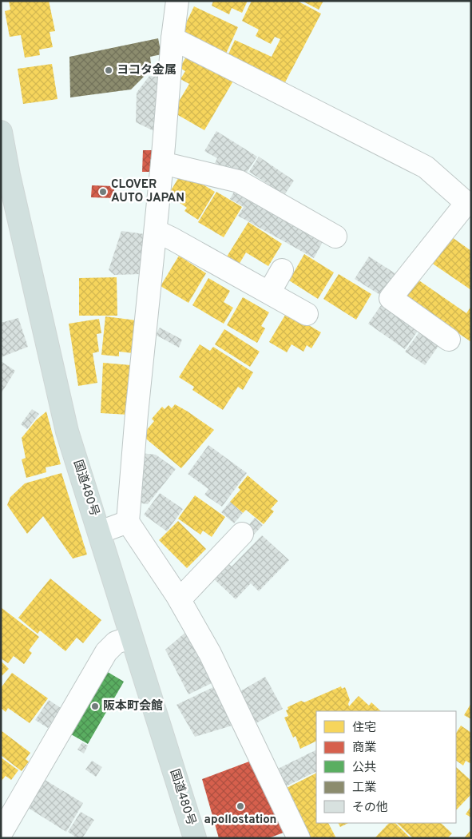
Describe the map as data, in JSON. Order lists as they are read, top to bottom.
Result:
{
  "streets": {
    "highway": ["国道480号"]
  },
  "places": [
    "ヨコタ金属",
    "CLOVER AUTO JAPAN",
    "阪本町会館",
    "apollostation"
  ],
  "legend": [
    "住宅",
    "商業",
    "公共",
    "工業",
    "その他"
  ]
}
